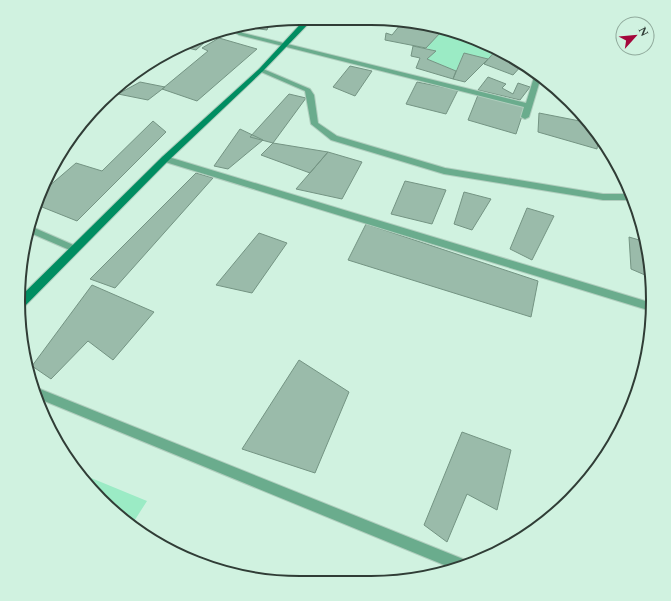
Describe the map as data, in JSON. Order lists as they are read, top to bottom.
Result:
{
  "north": "top right"
}
